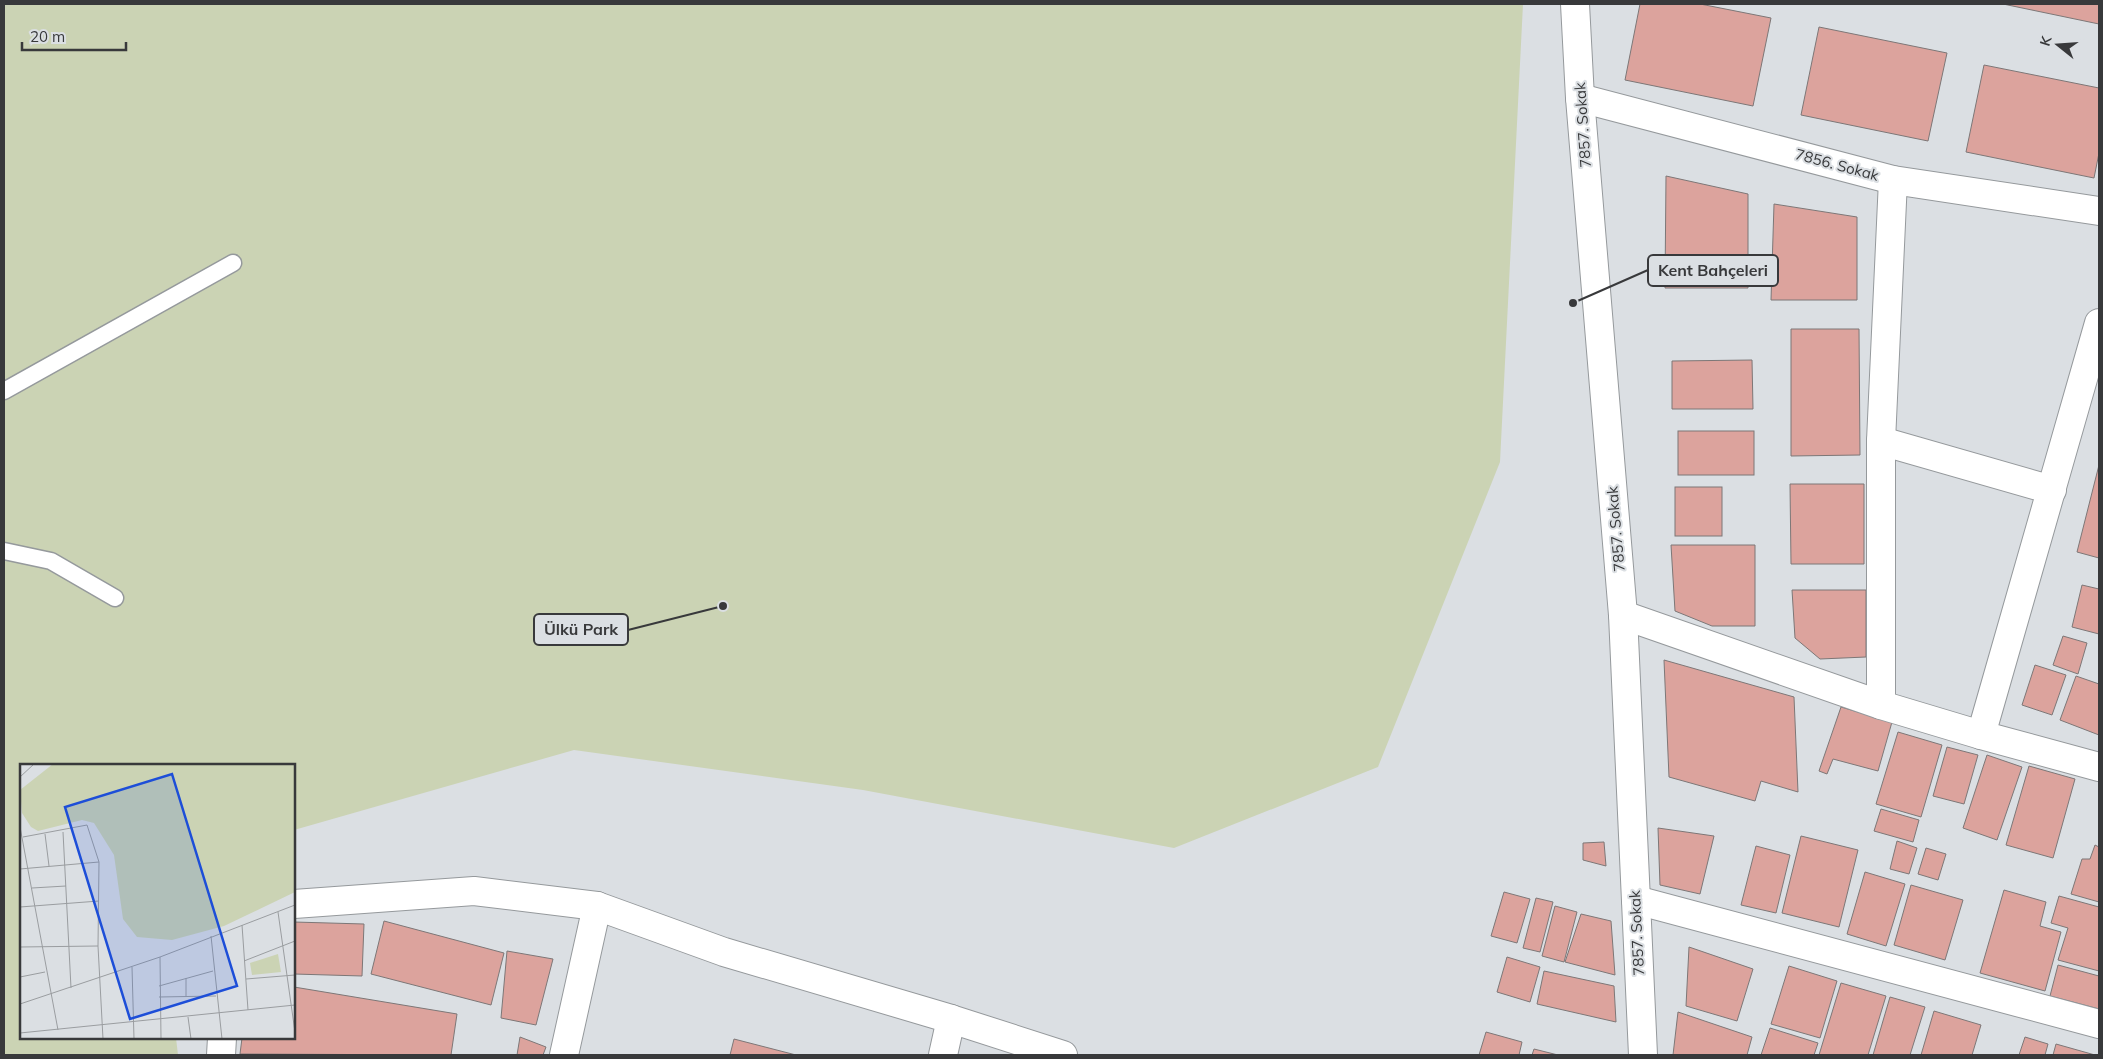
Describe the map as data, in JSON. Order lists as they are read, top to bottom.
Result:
{
  "streets": {
    "street": ["7857. Sokak", "7856. Sokak"]
  },
  "crossings": [
    ["7857. Sokak", "7856. Sokak"]
  ],
  "places": ["Kent Bahçeleri", "Ülkü Park"],
  "scale_bar": "20 m",
  "north": "left"
}
